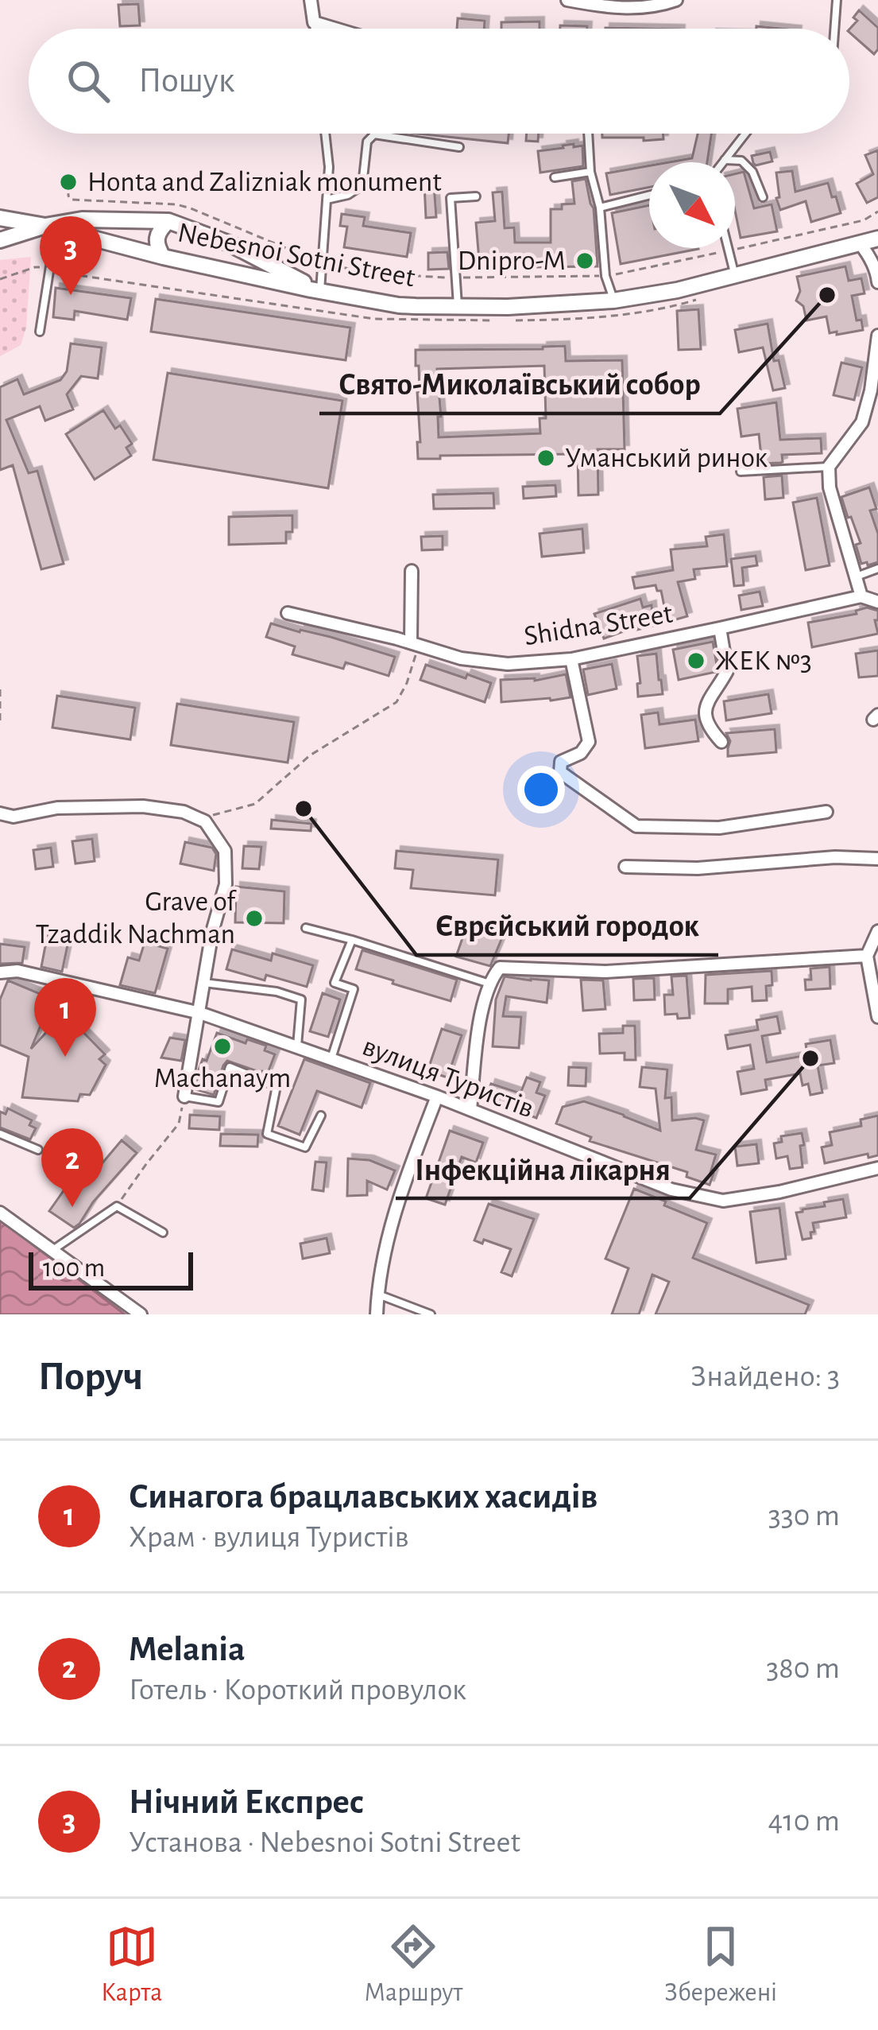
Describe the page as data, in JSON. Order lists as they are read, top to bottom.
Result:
{
  "streets": {
    "main road": ["Nebesnoi Sotni Street"],
    "street": ["Shidna Street", "вулиця Туристів"]
  },
  "places": [
    "Honta and Zalizniak monument",
    "Dnipro-M",
    "Свято-Миколаївський собор",
    "Уманський ринок",
    "ЖЕК №3",
    "Єврєйський городок",
    "Grave of Tzaddik Nachman",
    "Machanaym",
    "Інфекційна лікарня"
  ],
  "scale_bar": "100 m",
  "north": "bottom right",
  "page": {
    "search": "Пошук",
    "pins": ["3", "1", "2"],
    "scale": "100 m",
    "heading": ["Поруч", "Знайдено: 3"],
    "list": [
      {
        "mark": "1",
        "name": "Синагога брацлавських хасидів",
        "note": "Храм · вулиця Туристів",
        "value": "330 m"
      },
      {
        "mark": "2",
        "name": "Melania",
        "note": "Готель · Короткий провулок",
        "value": "380 m"
      },
      {
        "mark": "3",
        "name": "Нічний Експрес",
        "note": "Установа · Nebesnoi Sotni Street",
        "value": "410 m"
      }
    ],
    "nav": ["Карта", "Маршрут", "Збережені"]
  }
}
